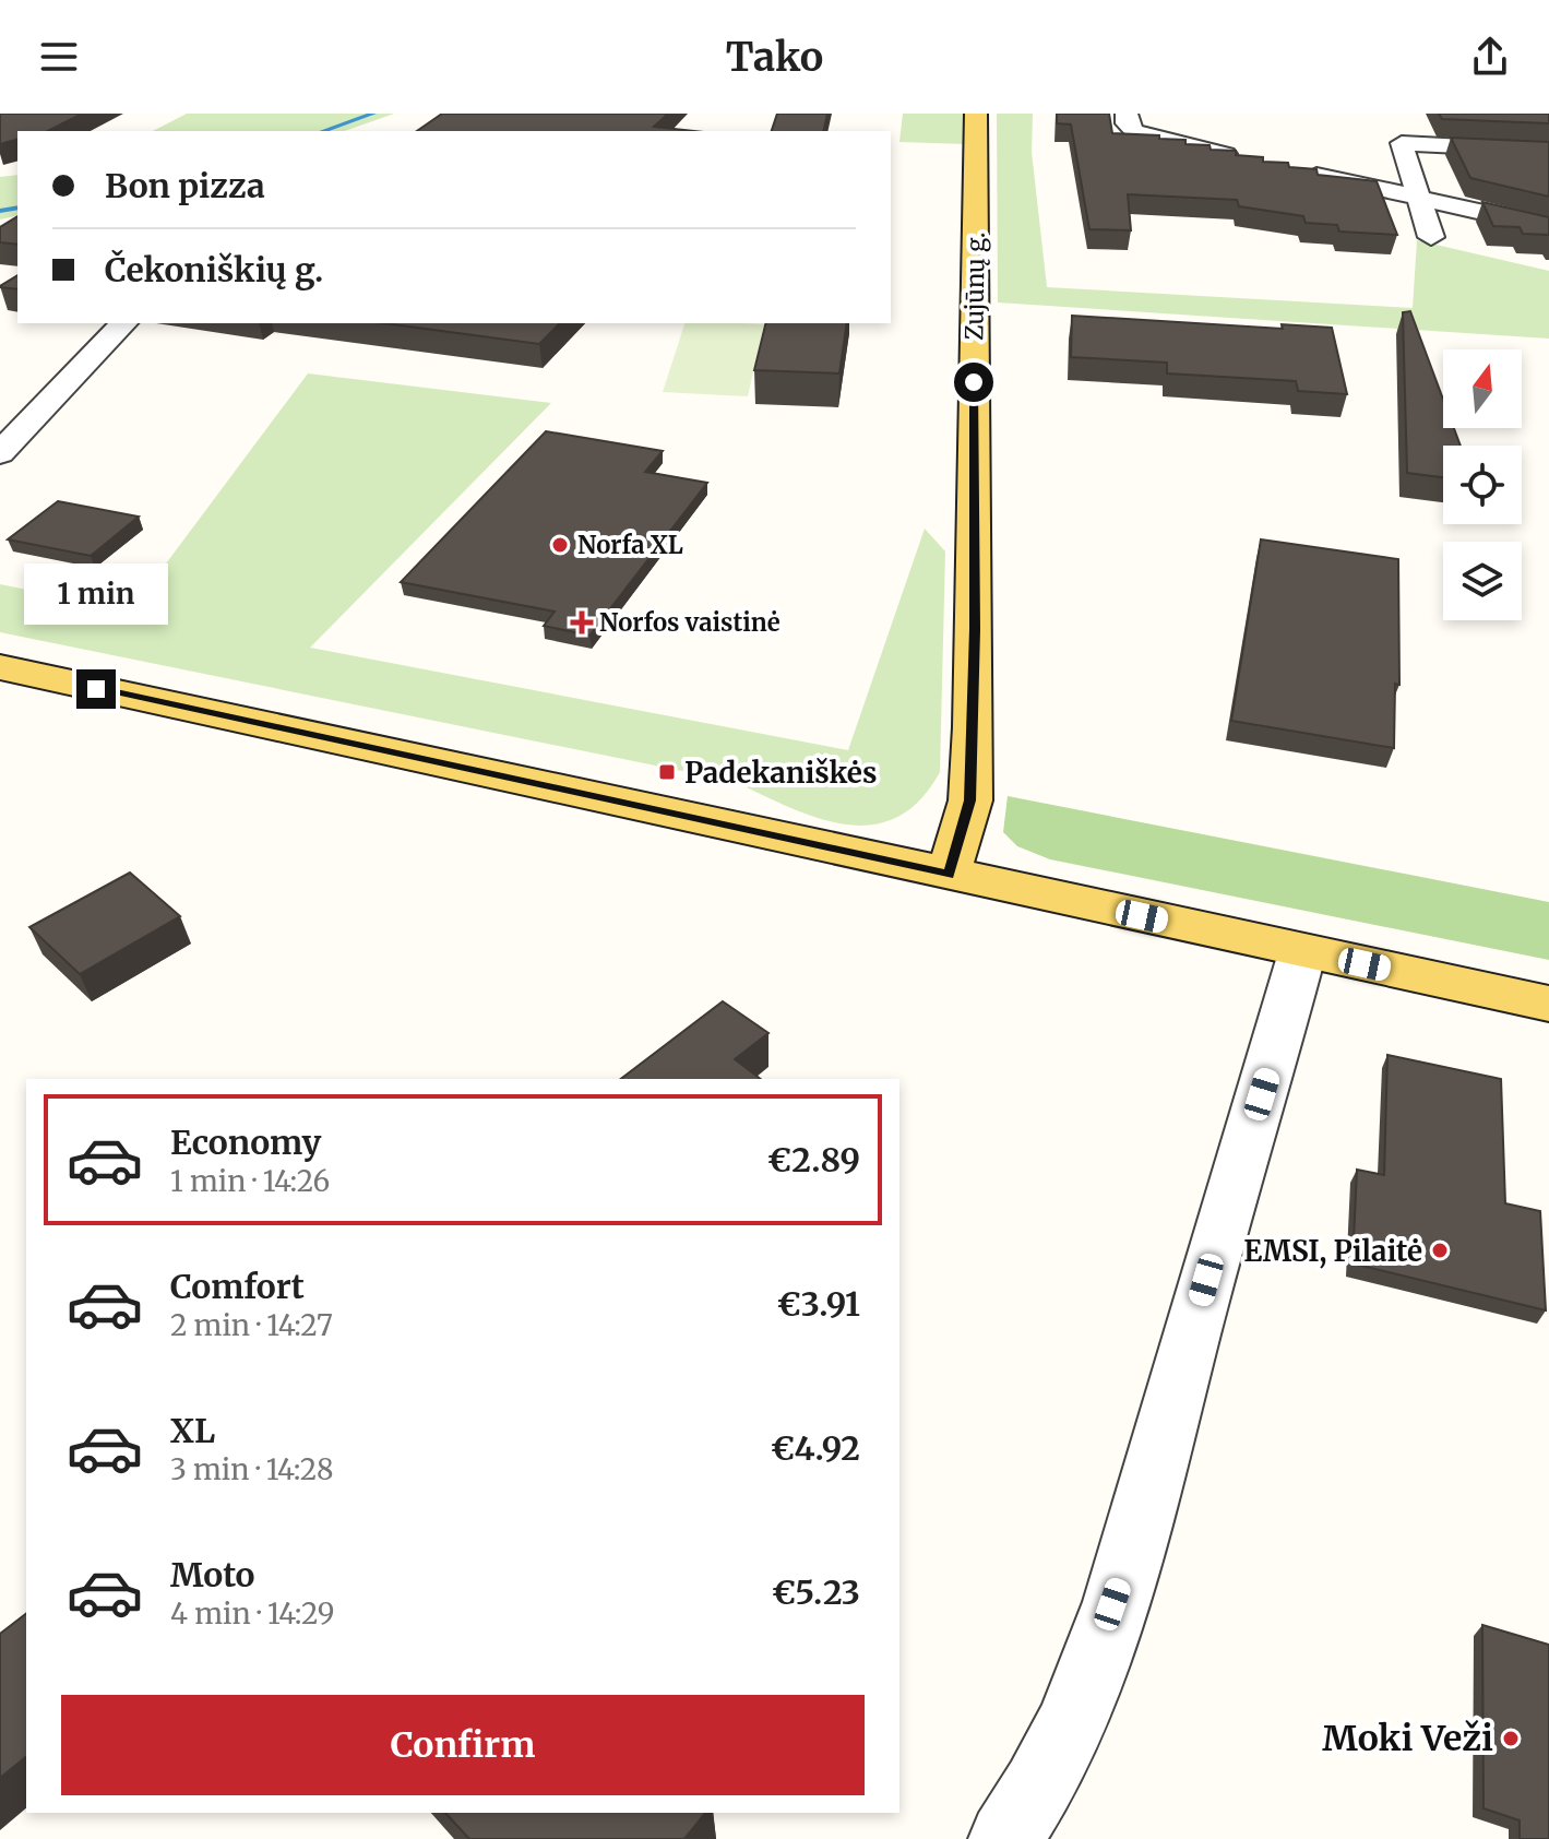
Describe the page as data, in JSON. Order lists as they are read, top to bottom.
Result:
{
  "streets": {
    "main road": ["Zujūnų g."]
  },
  "places": {
    "other": ["Norfa XL", "EMSI, Pilaitė", "Moki Veži"],
    "health": ["Norfos vaistinė"],
    "transit": ["Padekaniškės"]
  },
  "north": "top",
  "page": {
    "header": "Tako",
    "banner": ["Bon pizza", "Čekoniškių g."],
    "bubble": "1 min",
    "list": [
      {
        "name": "Economy",
        "note": "1 min · 14:26",
        "value": "€2.89"
      },
      {
        "name": "Comfort",
        "note": "2 min · 14:27",
        "value": "€3.91"
      },
      {
        "name": "XL",
        "note": "3 min · 14:28",
        "value": "€4.92"
      },
      {
        "name": "Moto",
        "note": "4 min · 14:29",
        "value": "€5.23"
      }
    ],
    "buttons": "Confirm"
  }
}
